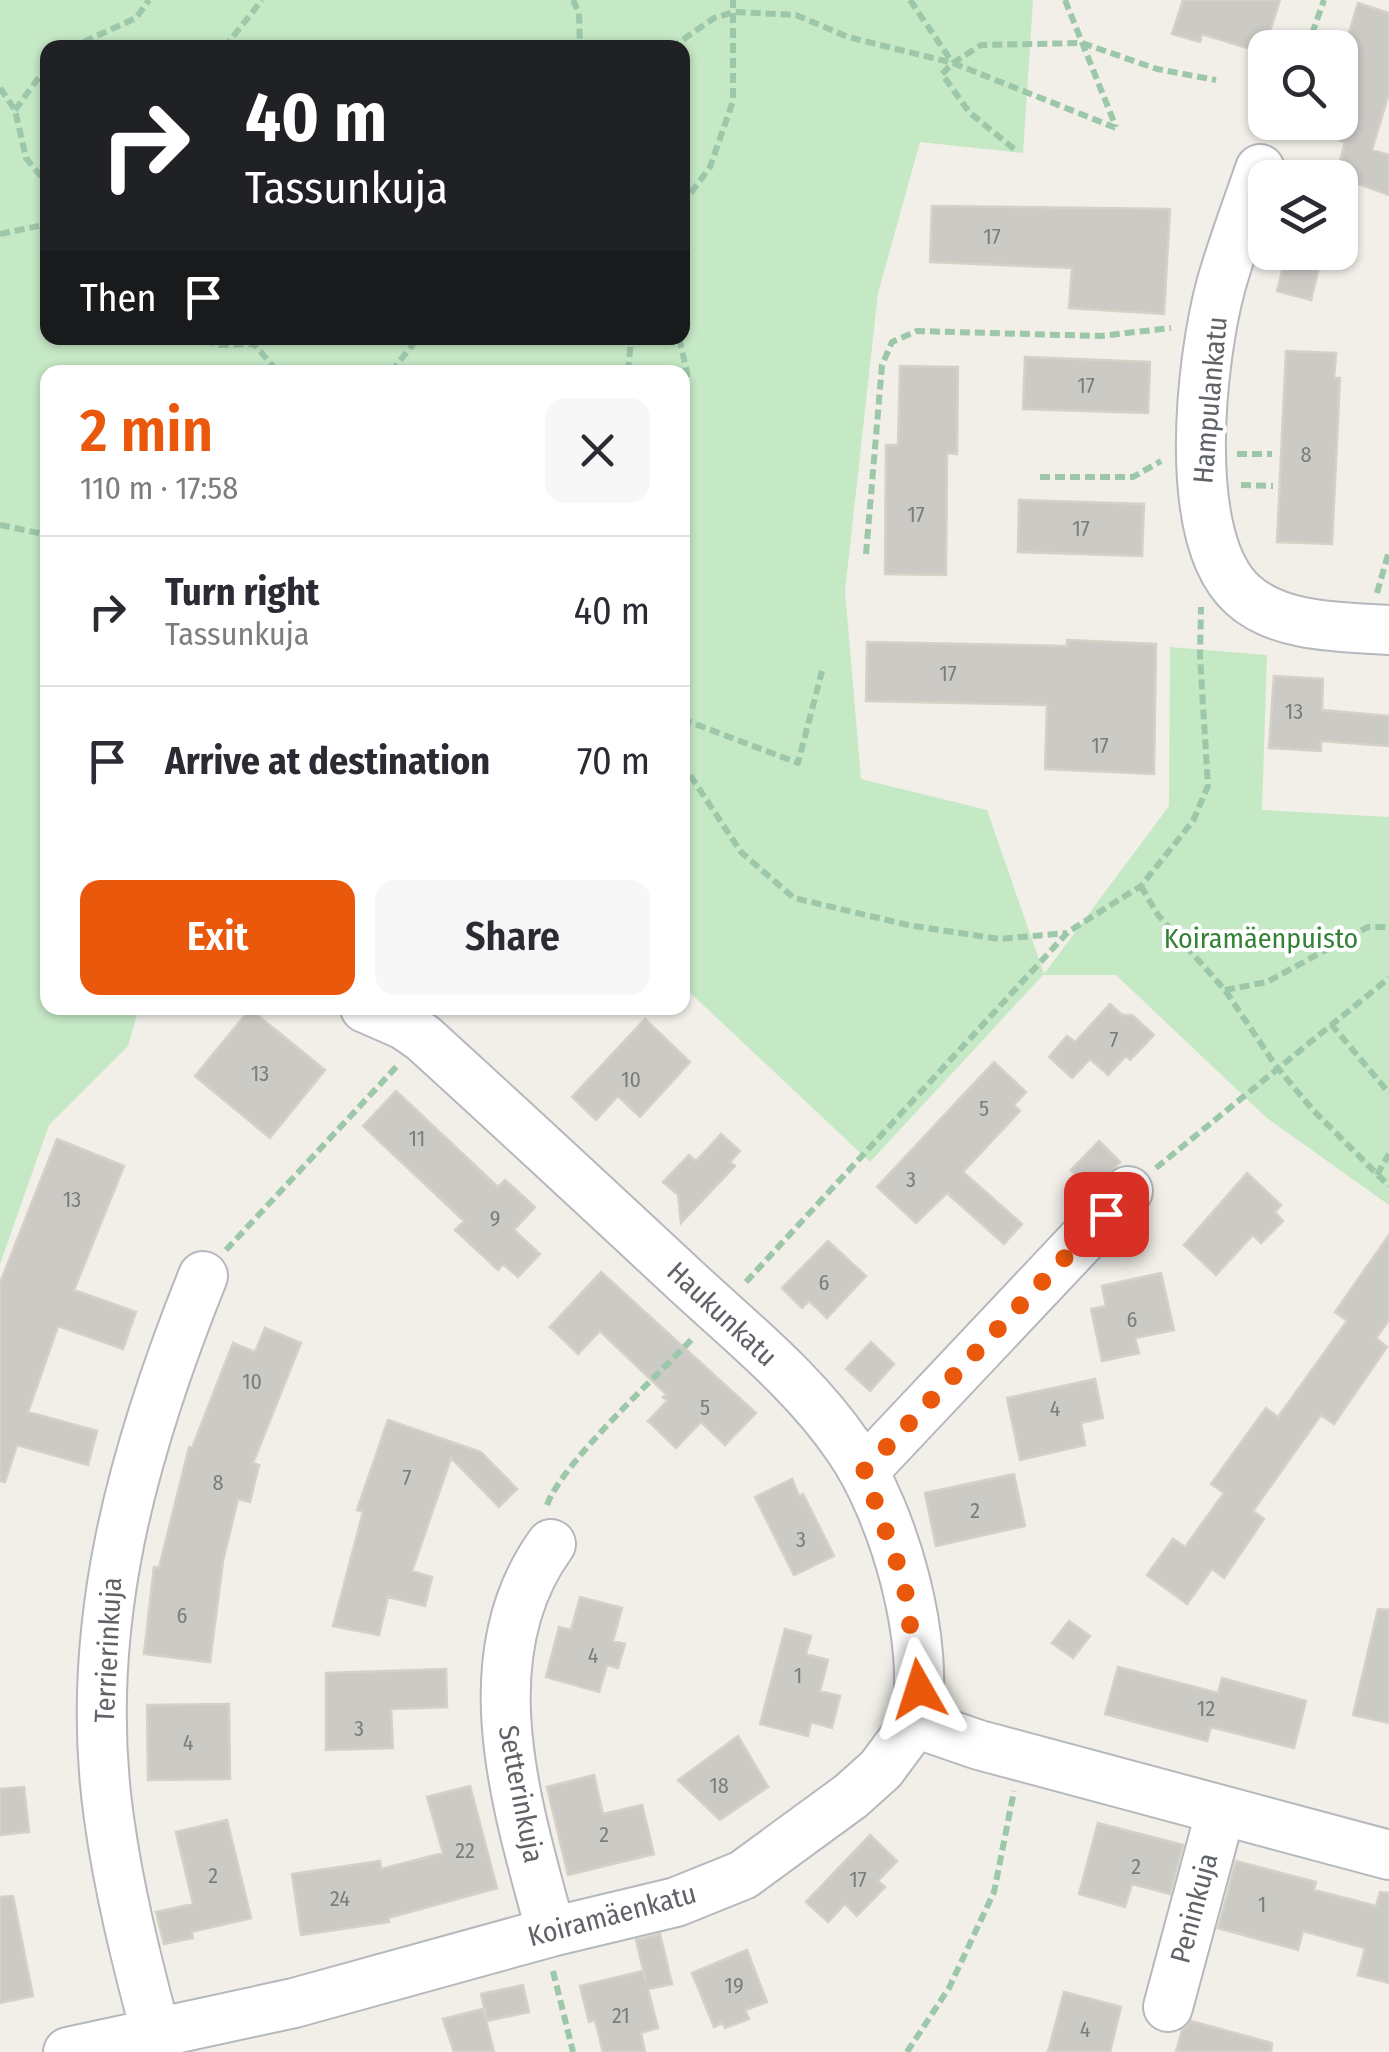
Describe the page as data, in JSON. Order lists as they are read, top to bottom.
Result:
{
  "streets": {
    "street": [
      "Hampulankatu",
      "Haukunkatu",
      "Terrierinkuja",
      "Setterinkuja",
      "Peninkuja",
      "Koiramäenkatu"
    ]
  },
  "crossings": [
    ["Haukunkatu", "Koiramäenkatu"],
    ["Terrierinkuja", "Koiramäenkatu"],
    ["Setterinkuja", "Koiramäenkatu"]
  ],
  "parks": ["Koiramäenpuisto"],
  "house_numbers": [
    "17",
    "17",
    "8",
    "17",
    "17",
    "17",
    "13",
    "17",
    "7",
    "13",
    "10",
    "5",
    "11",
    "3",
    "13",
    "9",
    "6",
    "6",
    "10",
    "5",
    "4",
    "7",
    "8",
    "2",
    "3",
    "6",
    "4",
    "1",
    "12",
    "3",
    "4",
    "18",
    "2",
    "22",
    "2",
    "2",
    "17",
    "24",
    "1",
    "19",
    "21",
    "4"
  ],
  "page": {
    "turn": ["40 m", "Tassunkuja"],
    "then": "Then",
    "heading": ["2 min", "110 m · 17:58"],
    "list": [
      {
        "name": "Turn right",
        "note": "Tassunkuja",
        "value": "40 m"
      },
      {
        "name": "Arrive at destination",
        "value": "70 m"
      }
    ],
    "buttons": ["Exit", "Share"]
  }
}
